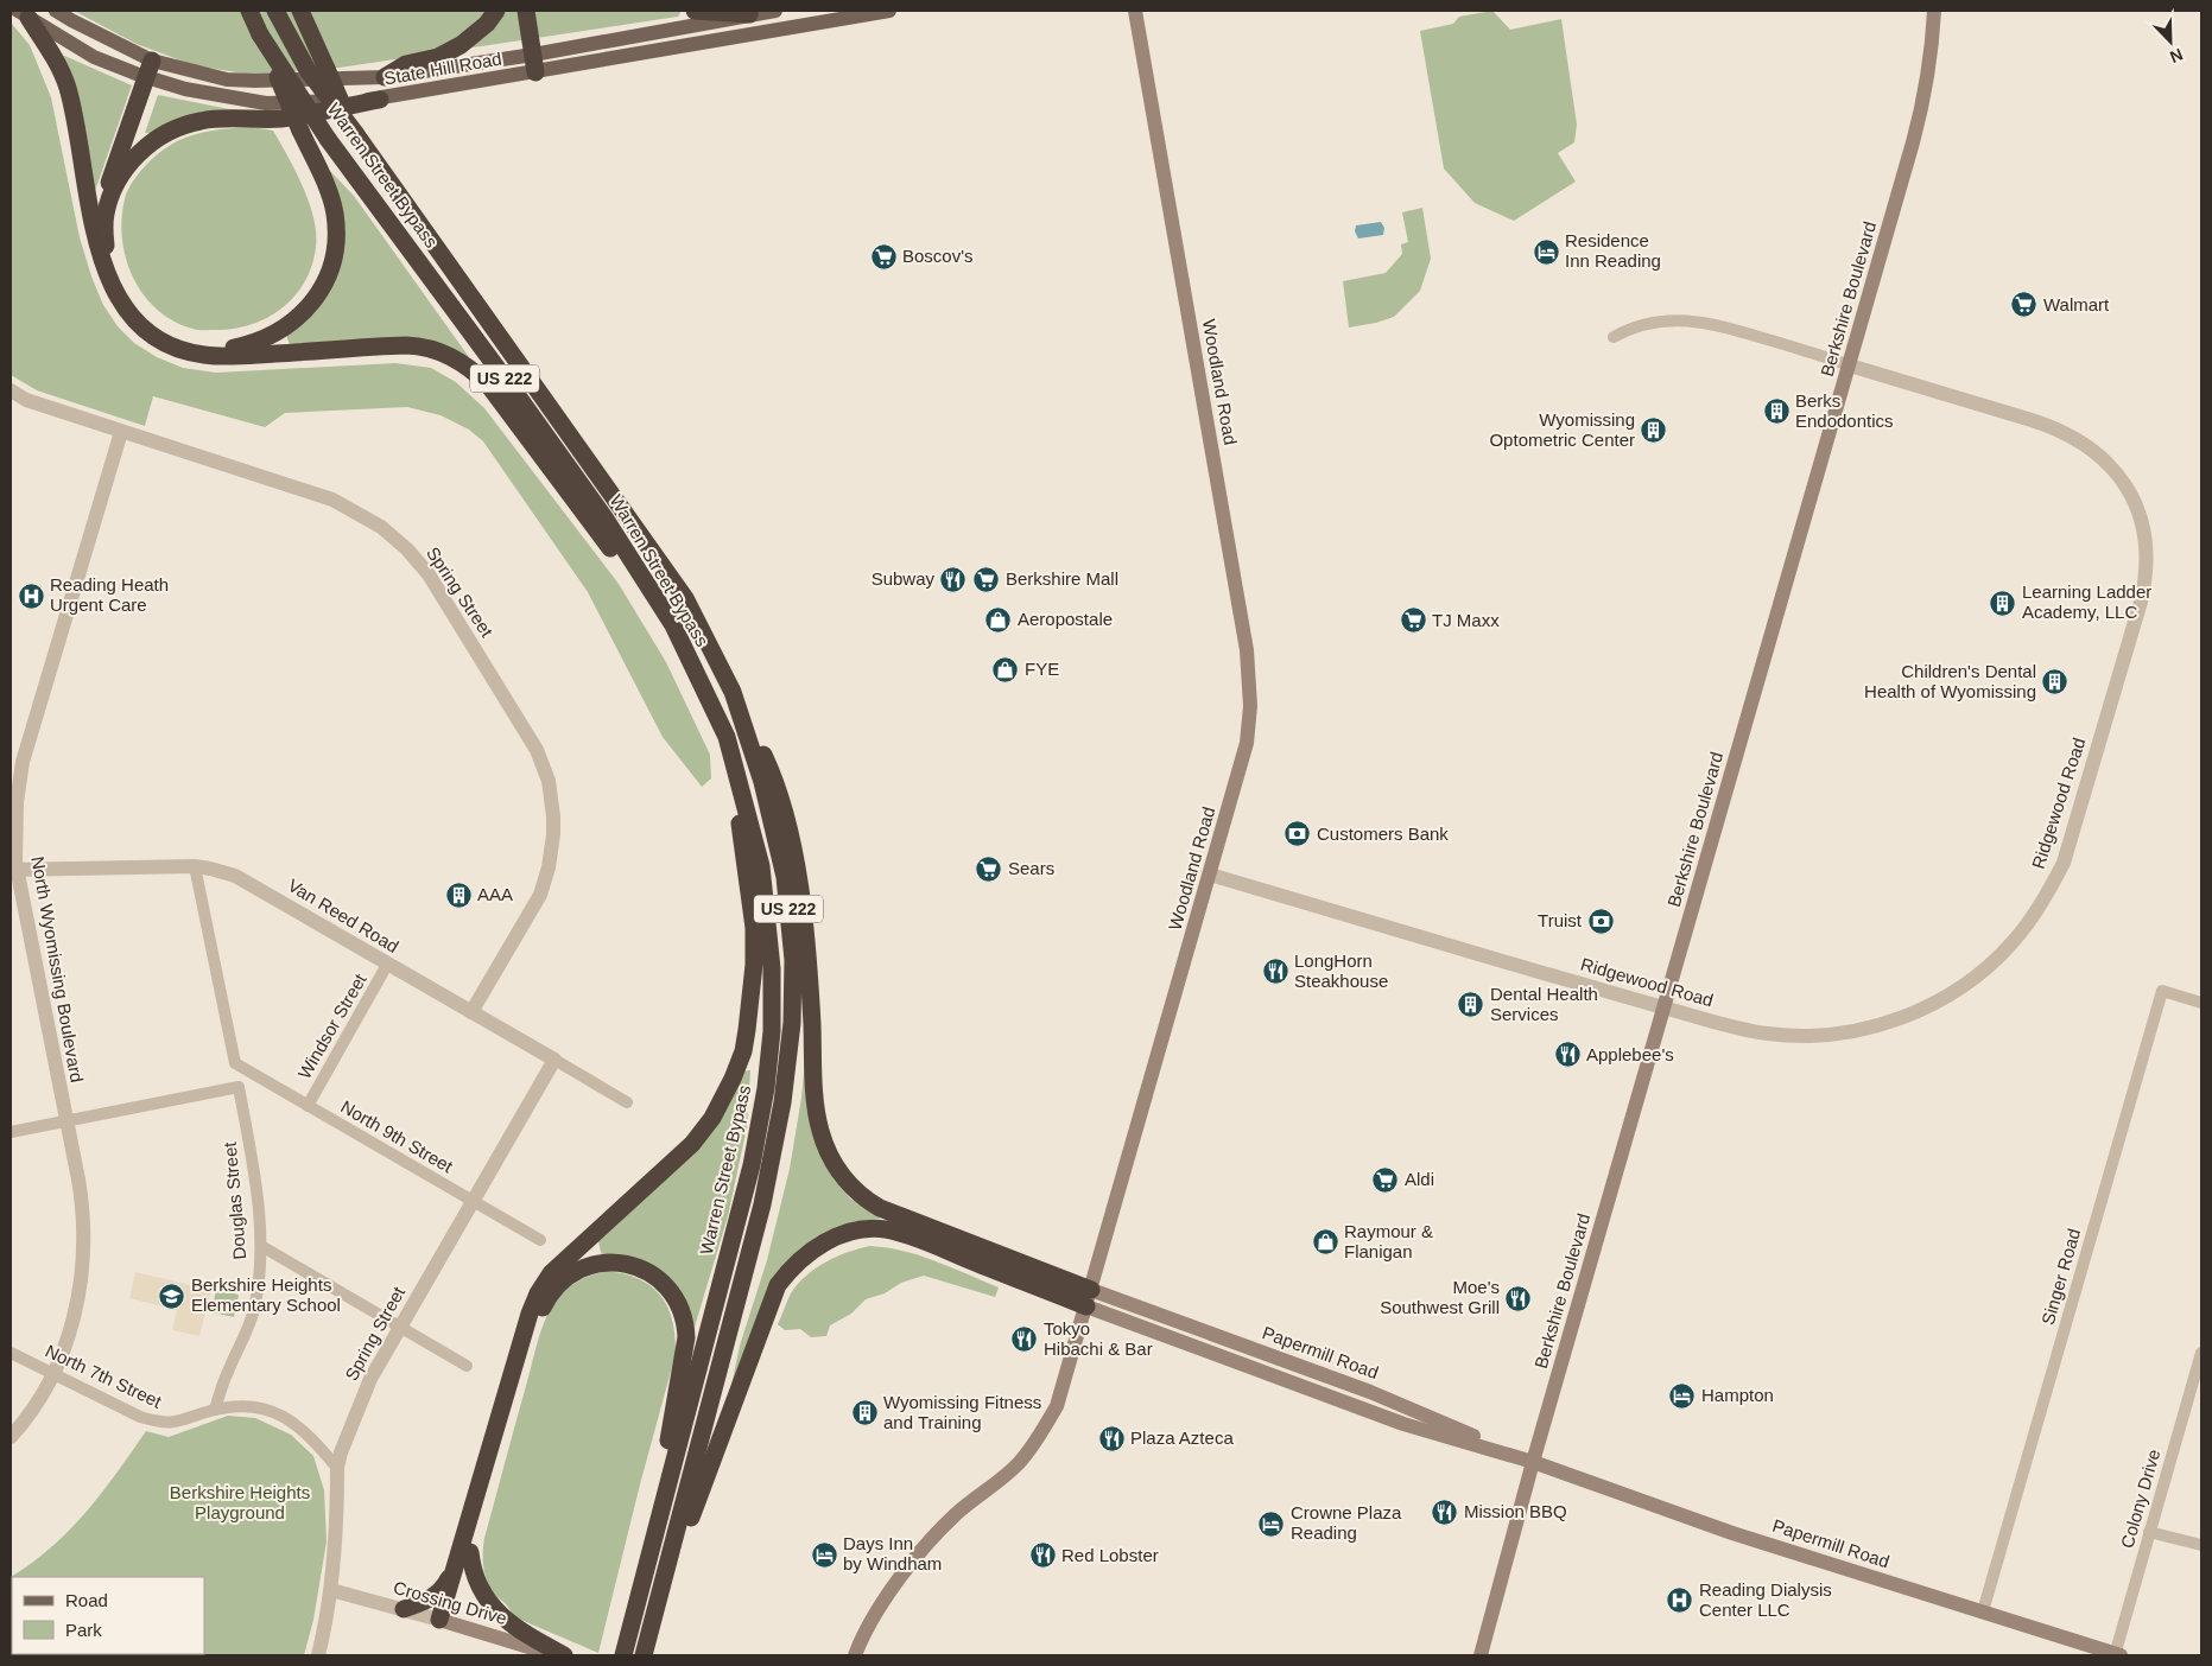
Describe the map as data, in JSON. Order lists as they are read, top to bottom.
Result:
{
  "streets": {
    "highway": ["Warren Street Bypass", "US 222"],
    "main road": [
      "State Hill Road",
      "Berkshire Boulevard",
      "Woodland Road",
      "Papermill Road",
      "Crossing Drive"
    ],
    "street": [
      "Spring Street",
      "Ridgewood Road",
      "Van Reed Road",
      "North Wyomissing Boulevard",
      "Windsor Street",
      "North 9th Street",
      "Douglas Street",
      "Singer Road",
      "North 7th Street",
      "Colony Drive"
    ]
  },
  "crossings": [
    ["Berkshire Boulevard", "Ridgewood Road"],
    ["Berkshire Boulevard", "Papermill Road"],
    ["Woodland Road", "Ridgewood Road"],
    ["Woodland Road", "Papermill Road"],
    ["Spring Street", "Van Reed Road"],
    ["Spring Street", "North Wyomissing Boulevard"],
    ["Spring Street", "North 9th Street"],
    ["Spring Street", "North 7th Street"],
    ["Spring Street", "Crossing Drive"],
    ["Van Reed Road", "North Wyomissing Boulevard"],
    ["Van Reed Road", "Windsor Street"],
    ["Van Reed Road", "North 9th Street"],
    ["North Wyomissing Boulevard", "Douglas Street"],
    ["North Wyomissing Boulevard", "North 7th Street"],
    ["Windsor Street", "North 9th Street"],
    ["Douglas Street", "North 7th Street"],
    ["Singer Road", "Papermill Road"],
    ["Papermill Road", "Colony Drive"]
  ],
  "parks": ["Berkshire Heights Playground"],
  "places": {
    "hotel": [
      "Residence Inn Reading",
      "Hampton",
      "Crowne Plaza Reading",
      "Days Inn by Windham"
    ],
    "supermarket": [
      "Boscov's",
      "Walmart",
      "Berkshire Mall",
      "TJ Maxx",
      "Sears",
      "Aldi"
    ],
    "building": [
      "Berks Endodontics",
      "Wyomissing Optometric Center",
      "Learning Ladder Academy, LLC",
      "Children's Dental Health of Wyomissing",
      "AAA",
      "Dental Health Services",
      "Wyomissing Fitness and Training"
    ],
    "restaurant": [
      "Subway",
      "LongHorn Steakhouse",
      "Applebee's",
      "Moe's Southwest Grill",
      "Tokyo Hibachi & Bar",
      "Plaza Azteca",
      "Mission BBQ",
      "Red Lobster"
    ],
    "hospital": ["Reading Heath Urgent Care", "Reading Dialysis Center LLC"],
    "shop": ["Aeropostale", "FYE", "Raymour & Flanigan"],
    "bank": ["Customers Bank", "Truist"],
    "school or university": ["Berkshire Heights Elementary School"]
  },
  "legend": ["Road", "Park"],
  "north": "bottom right"
}
